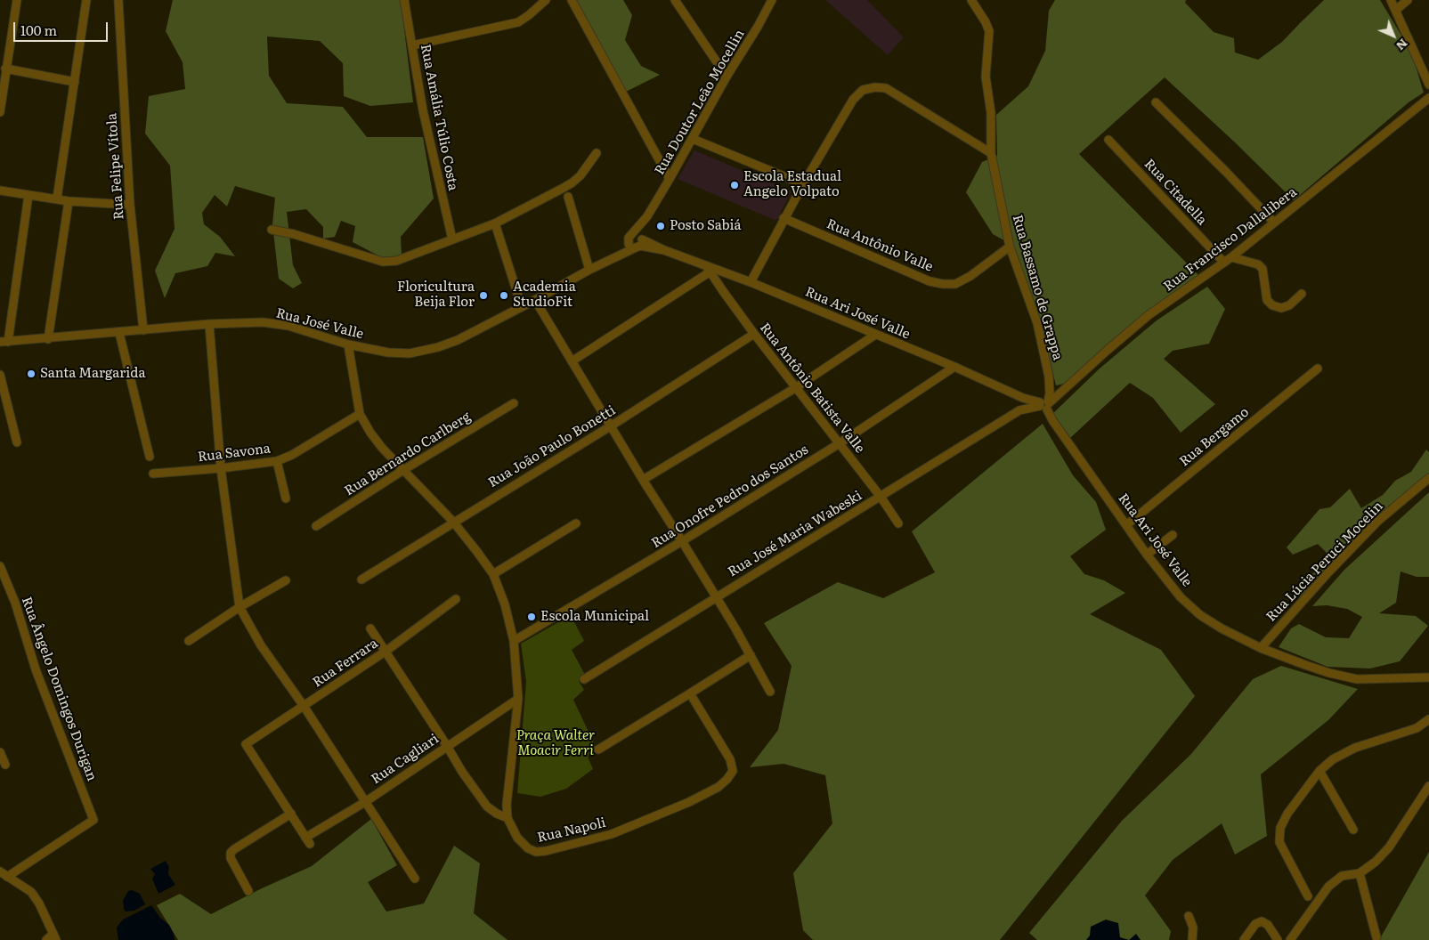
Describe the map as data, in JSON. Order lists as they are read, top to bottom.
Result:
{
  "streets": {
    "street": [
      "Rua Doutor Leão Mocellin",
      "Rua Amália Túlio Costa",
      "Rua Felipe Vítola",
      "Rua Citadella",
      "Rua Francisco Dallalibera",
      "Rua Antônio Valle",
      "Rua Bassamo de Grappa",
      "Rua Ari José Valle",
      "Rua José Valle",
      "Rua Antônio Batista Valle",
      "Rua Bergamo",
      "Rua João Paulo Bonetti",
      "Rua Savona",
      "Rua Bernardo Carlberg",
      "Rua Onofre Pedro dos Santos",
      "Rua José Maria Wabeski",
      "Rua Lúcia Peruci Mocelin",
      "Rua Ferrara",
      "Rua Ângelo Domingos Durigan",
      "Rua Cagliari",
      "Rua Napoli"
    ]
  },
  "crossings": [
    ["Rua Doutor Leão Mocellin", "Rua Ari José Valle"],
    ["Rua Doutor Leão Mocellin", "Rua José Valle"],
    ["Rua Felipe Vítola", "Rua José Valle"],
    ["Rua Citadella", "Rua Francisco Dallalibera"],
    ["Rua Francisco Dallalibera", "Rua Bassamo de Grappa"],
    ["Rua Francisco Dallalibera", "Rua Ari José Valle"],
    ["Rua Francisco Dallalibera", "Rua José Maria Wabeski"],
    ["Rua Antônio Valle", "Rua Bassamo de Grappa"],
    ["Rua Bassamo de Grappa", "Rua Ari José Valle"],
    ["Rua Bassamo de Grappa", "Rua José Maria Wabeski"],
    ["Rua Ari José Valle", "Rua José Valle"],
    ["Rua Ari José Valle", "Rua Antônio Batista Valle"],
    ["Rua Ari José Valle", "Rua Bergamo"],
    ["Rua Ari José Valle", "Rua Onofre Pedro dos Santos"],
    ["Rua Ari José Valle", "Rua José Maria Wabeski"],
    ["Rua Ari José Valle", "Rua Lúcia Peruci Mocelin"],
    ["Rua Antônio Batista Valle", "Rua João Paulo Bonetti"],
    ["Rua Antônio Batista Valle", "Rua Onofre Pedro dos Santos"],
    ["Rua Antônio Batista Valle", "Rua José Maria Wabeski"],
    ["Rua Ferrara", "Rua Cagliari"]
  ],
  "parks": ["Praça Walter Moacir Ferri"],
  "places": [
    "Escola Estadual Angelo Volpato",
    "Posto Sabiá",
    "Floricultura Beija Flor",
    "Academia StudioFit",
    "Santa Margarida",
    "Escola Municipal"
  ],
  "scale_bar": "100 m",
  "north": "bottom right"
}
